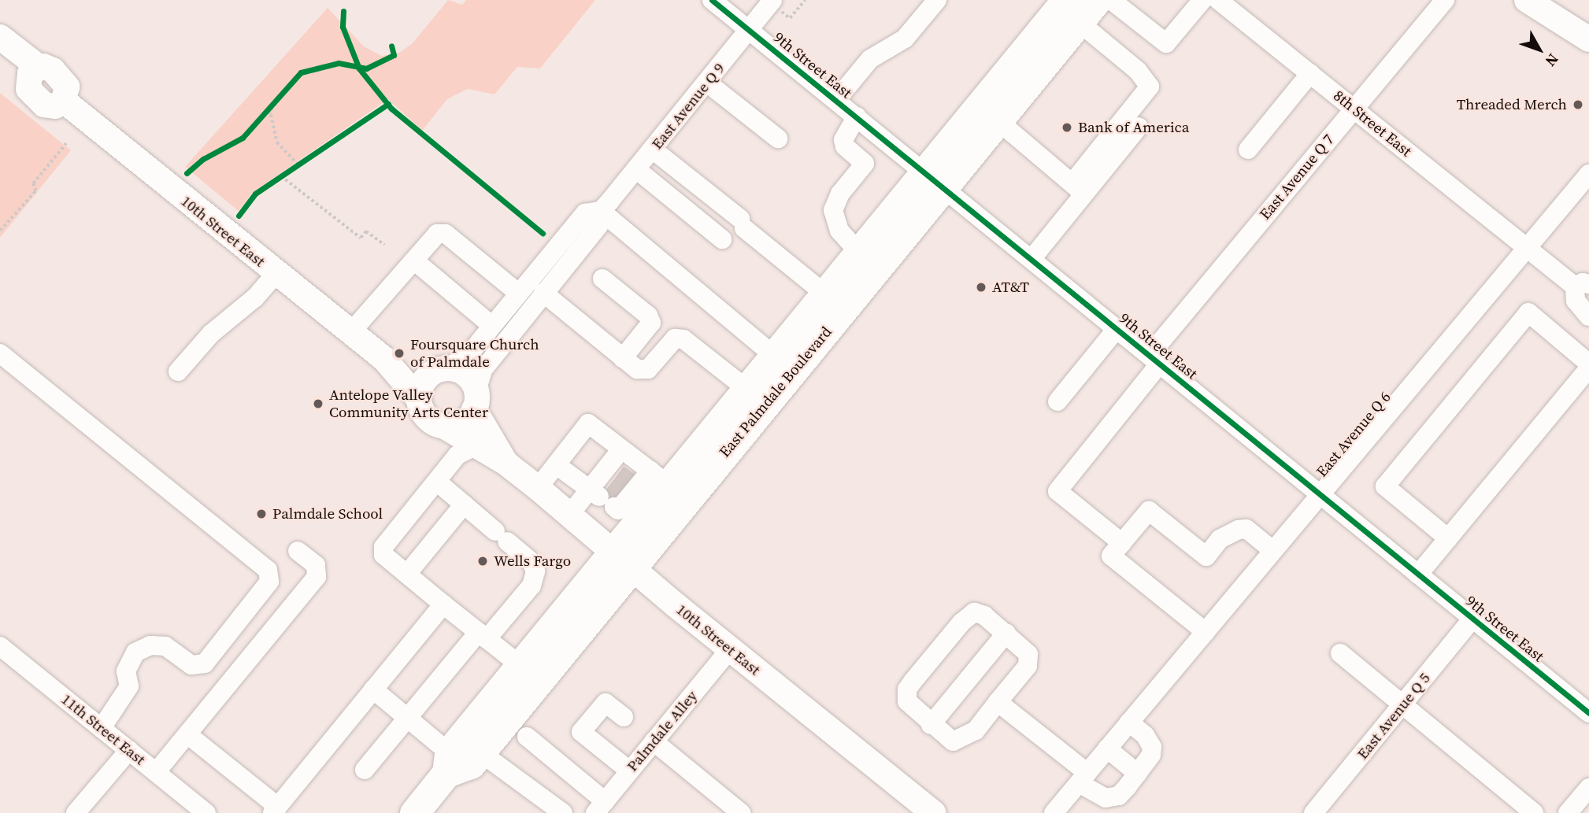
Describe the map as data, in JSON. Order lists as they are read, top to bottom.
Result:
{
  "streets": {
    "highway": ["East Palmdale Boulevard"],
    "main road": ["10th Street East"],
    "street": [
      "9th Street East",
      "East Avenue Q 9",
      "8th Street East",
      "East Avenue Q 7",
      "East Avenue Q 6",
      "East Avenue Q 5",
      "11th Street East",
      "Palmdale Alley"
    ]
  },
  "crossings": [
    ["9th Street East", "East Avenue Q 9"],
    ["9th Street East", "East Avenue Q 7"],
    ["9th Street East", "East Palmdale Boulevard"],
    ["9th Street East", "East Avenue Q 6"],
    ["9th Street East", "East Avenue Q 5"],
    ["East Avenue Q 9", "10th Street East"],
    ["8th Street East", "East Avenue Q 7"],
    ["8th Street East", "East Avenue Q 6"],
    ["10th Street East", "East Palmdale Boulevard"],
    ["10th Street East", "Palmdale Alley"]
  ],
  "places": [
    "Threaded Merch",
    "Bank of America",
    "AT&T",
    "Foursquare Church of Palmdale",
    "Antelope Valley Community Arts Center",
    "Palmdale School",
    "Wells Fargo"
  ],
  "north": "bottom right"
}
